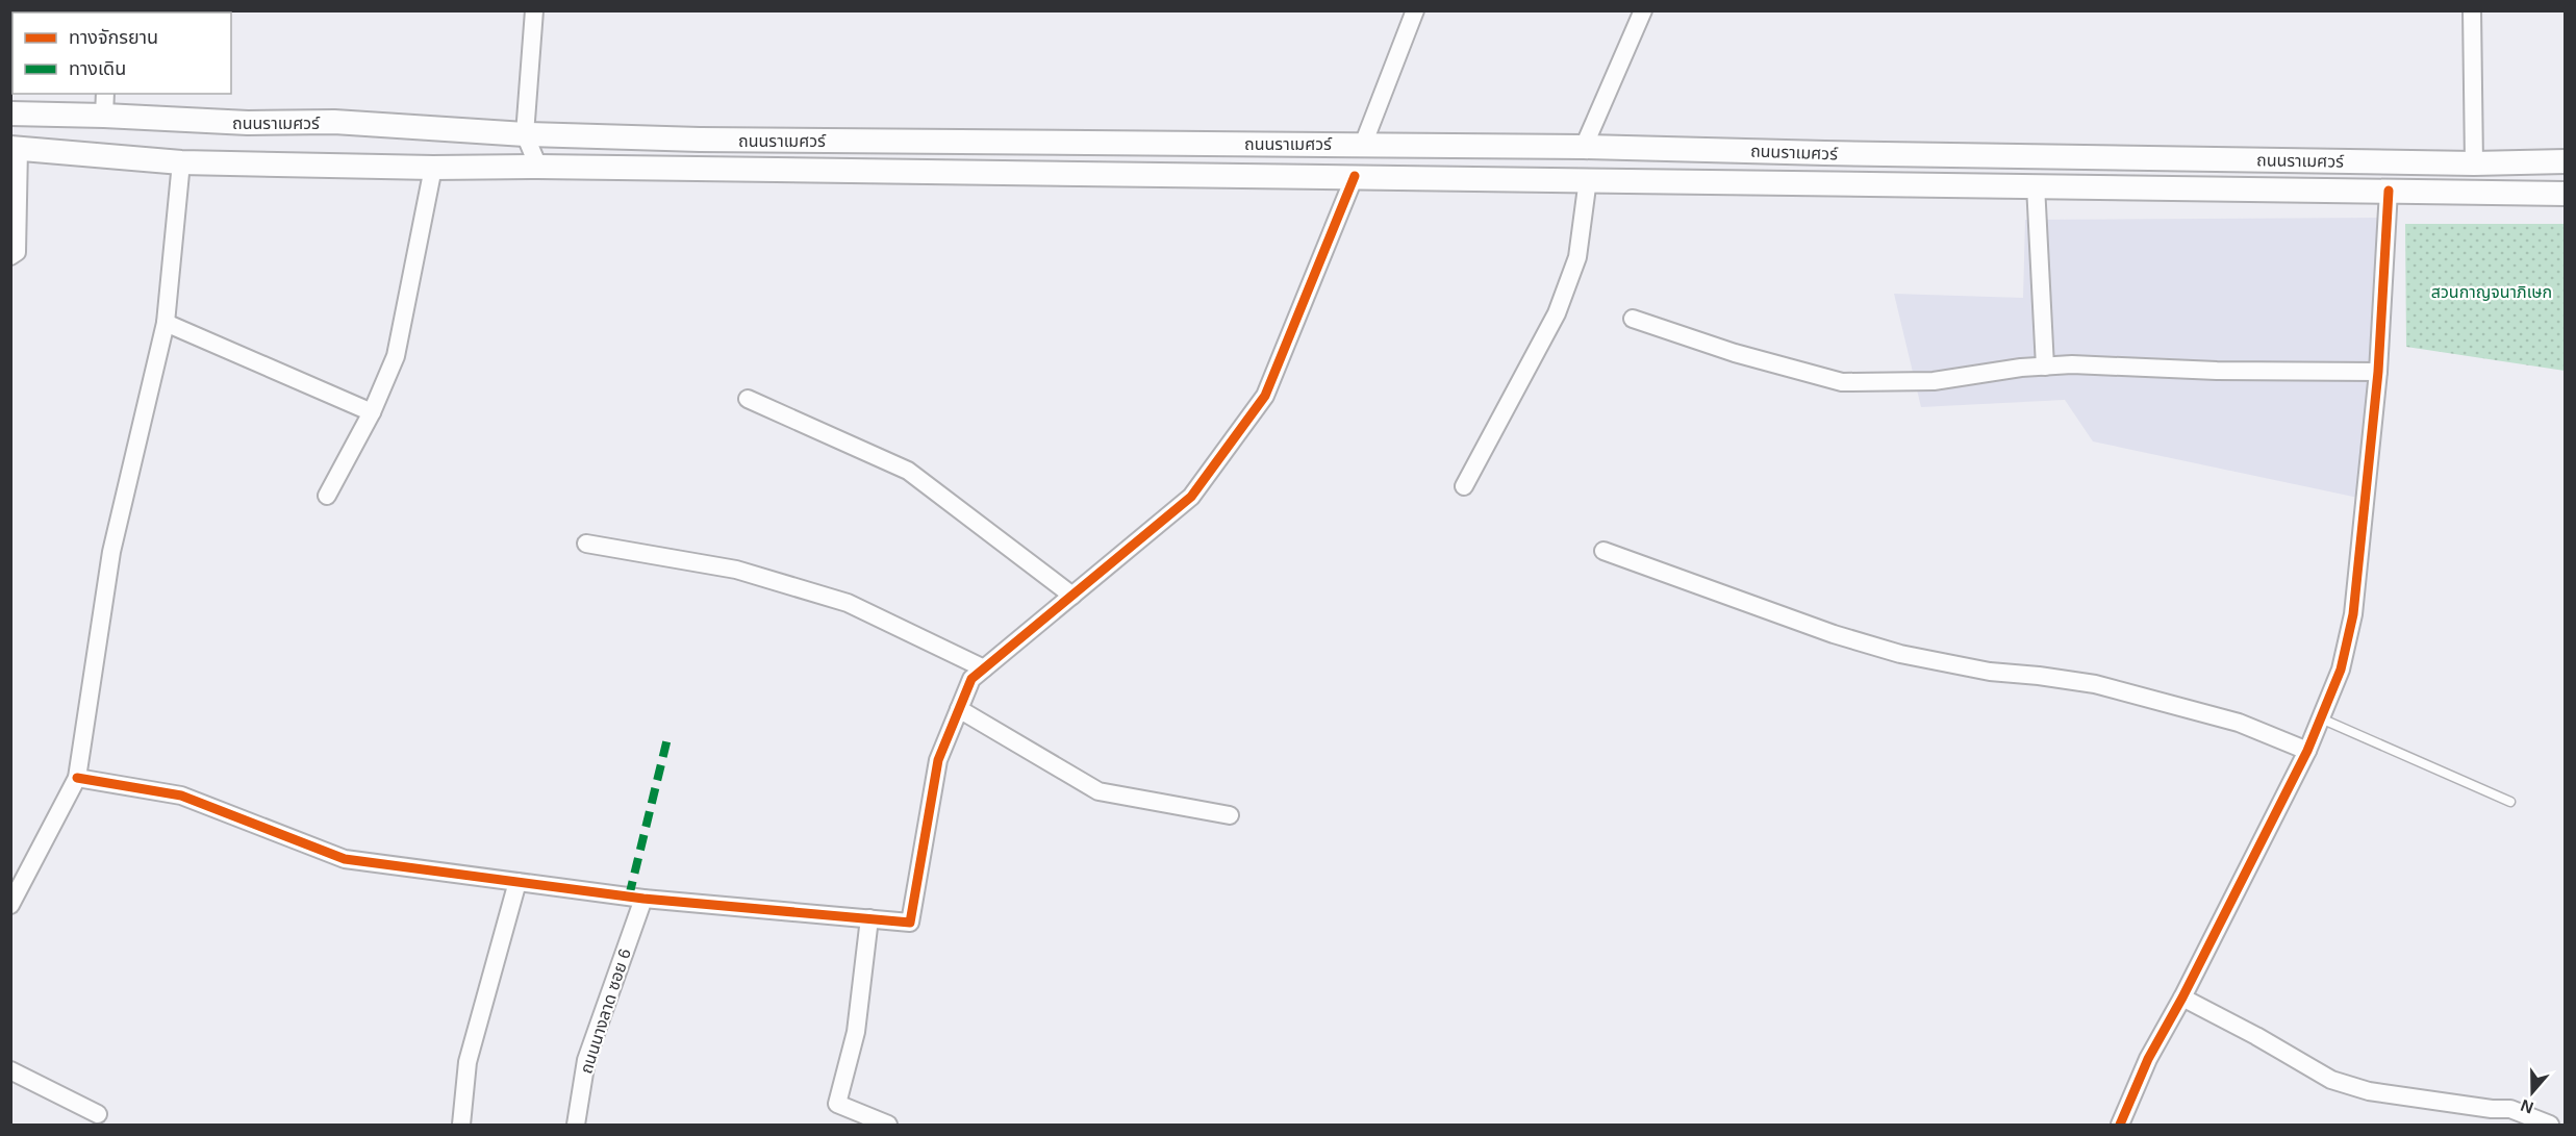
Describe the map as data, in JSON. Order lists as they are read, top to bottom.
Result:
{
  "streets": {
    "main road": ["ถนนราเมศวร์"],
    "street": ["ถนนนางลาด ซอย 6"]
  },
  "parks": ["สวนกาญจนาภิเษก"],
  "legend": ["ทางจักรยาน", "ทางเดิน"],
  "north": "bottom"
}
